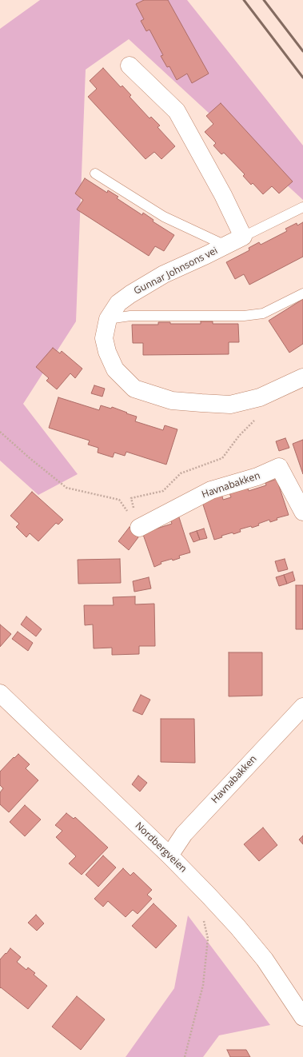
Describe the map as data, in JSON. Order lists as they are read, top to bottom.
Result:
{
  "streets": {
    "street": ["Gunnar Johnsons vei", "Havnabakken", "Nordbergveien"]
  },
  "crossings": [
    ["Havnabakken", "Nordbergveien"]
  ]
}
